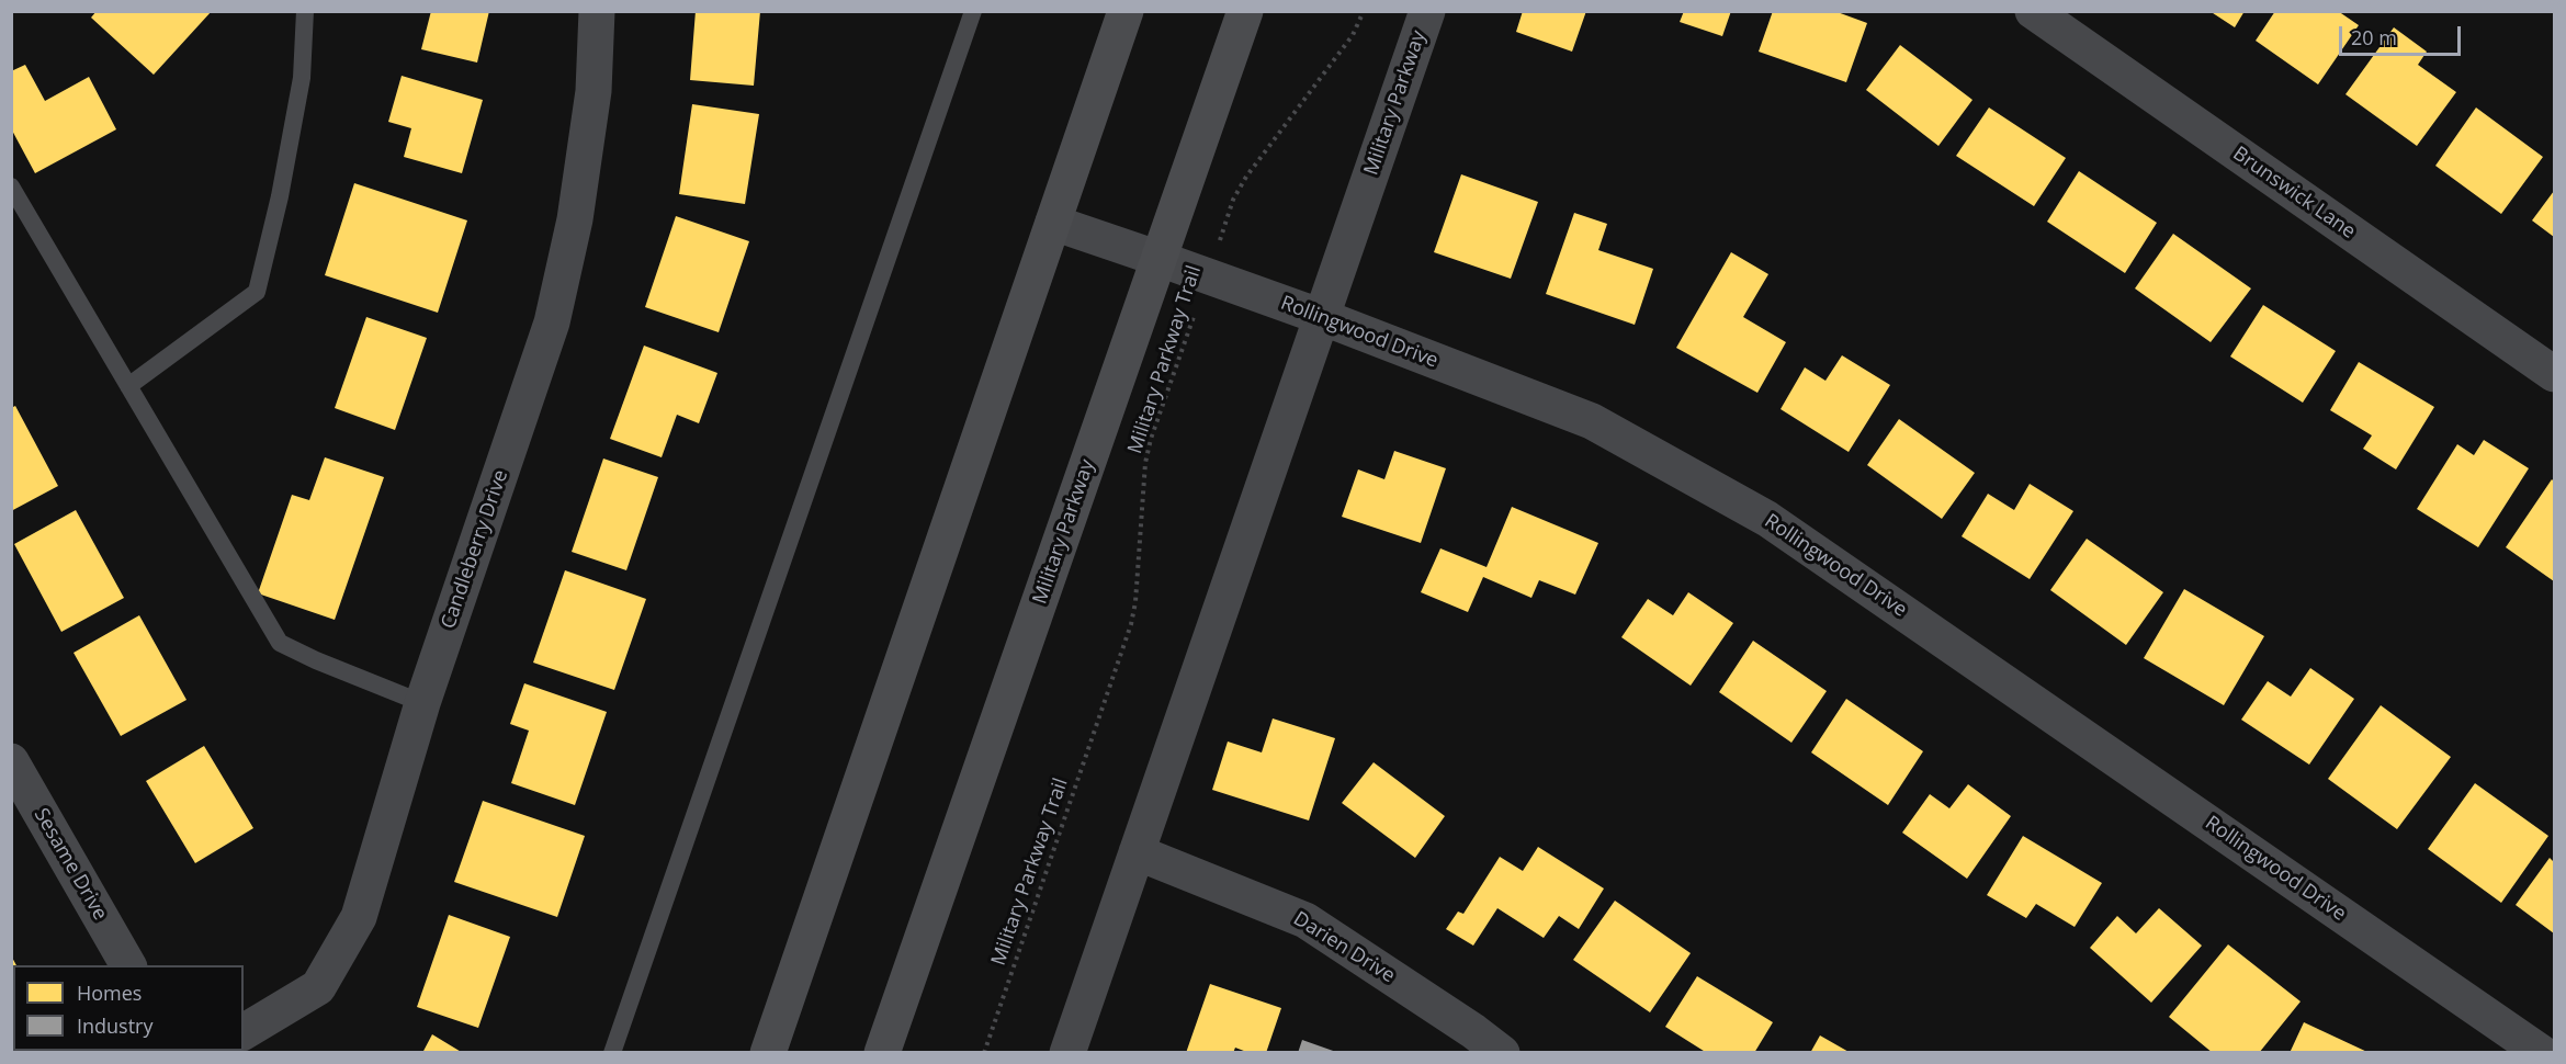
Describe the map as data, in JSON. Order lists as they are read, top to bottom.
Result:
{
  "streets": {
    "main road": ["Military Parkway"],
    "street": [
      "Brunswick Lane",
      "Rollingwood Drive",
      "Candleberry Drive",
      "Sesame Drive",
      "Darien Drive"
    ],
    "path": ["Military Parkway Trail"]
  },
  "crossings": [
    ["Military Parkway", "Rollingwood Drive"],
    ["Military Parkway", "Darien Drive"],
    ["Rollingwood Drive", "Military Parkway Trail"]
  ],
  "legend": ["Homes", "Industry"],
  "scale_bar": "20 m"
}
